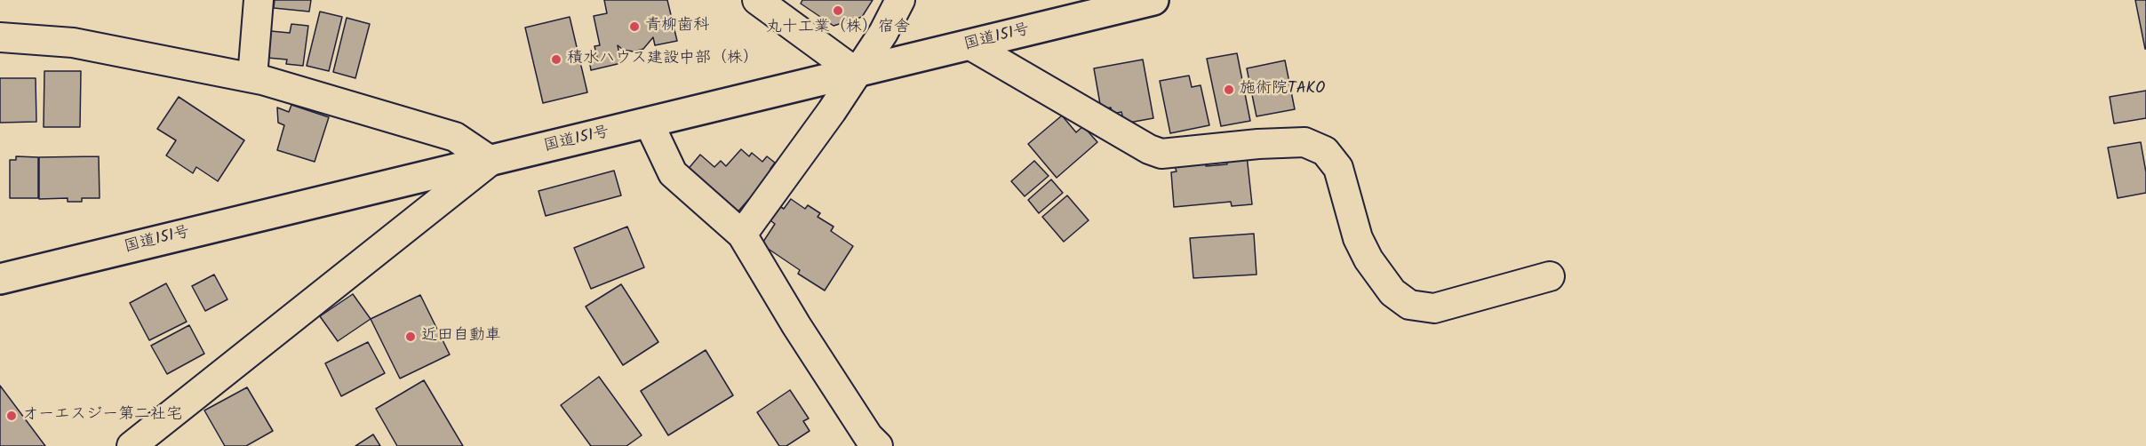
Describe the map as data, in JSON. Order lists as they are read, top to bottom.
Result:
{
  "streets": {
    "highway": ["国道151号"]
  },
  "places": [
    "丸十工業（株）宿舎",
    "青柳歯科",
    "積水ハウス建設中部（株）",
    "施術院TAKO",
    "近田自動車",
    "オーエスジー第二社宅"
  ]
}
